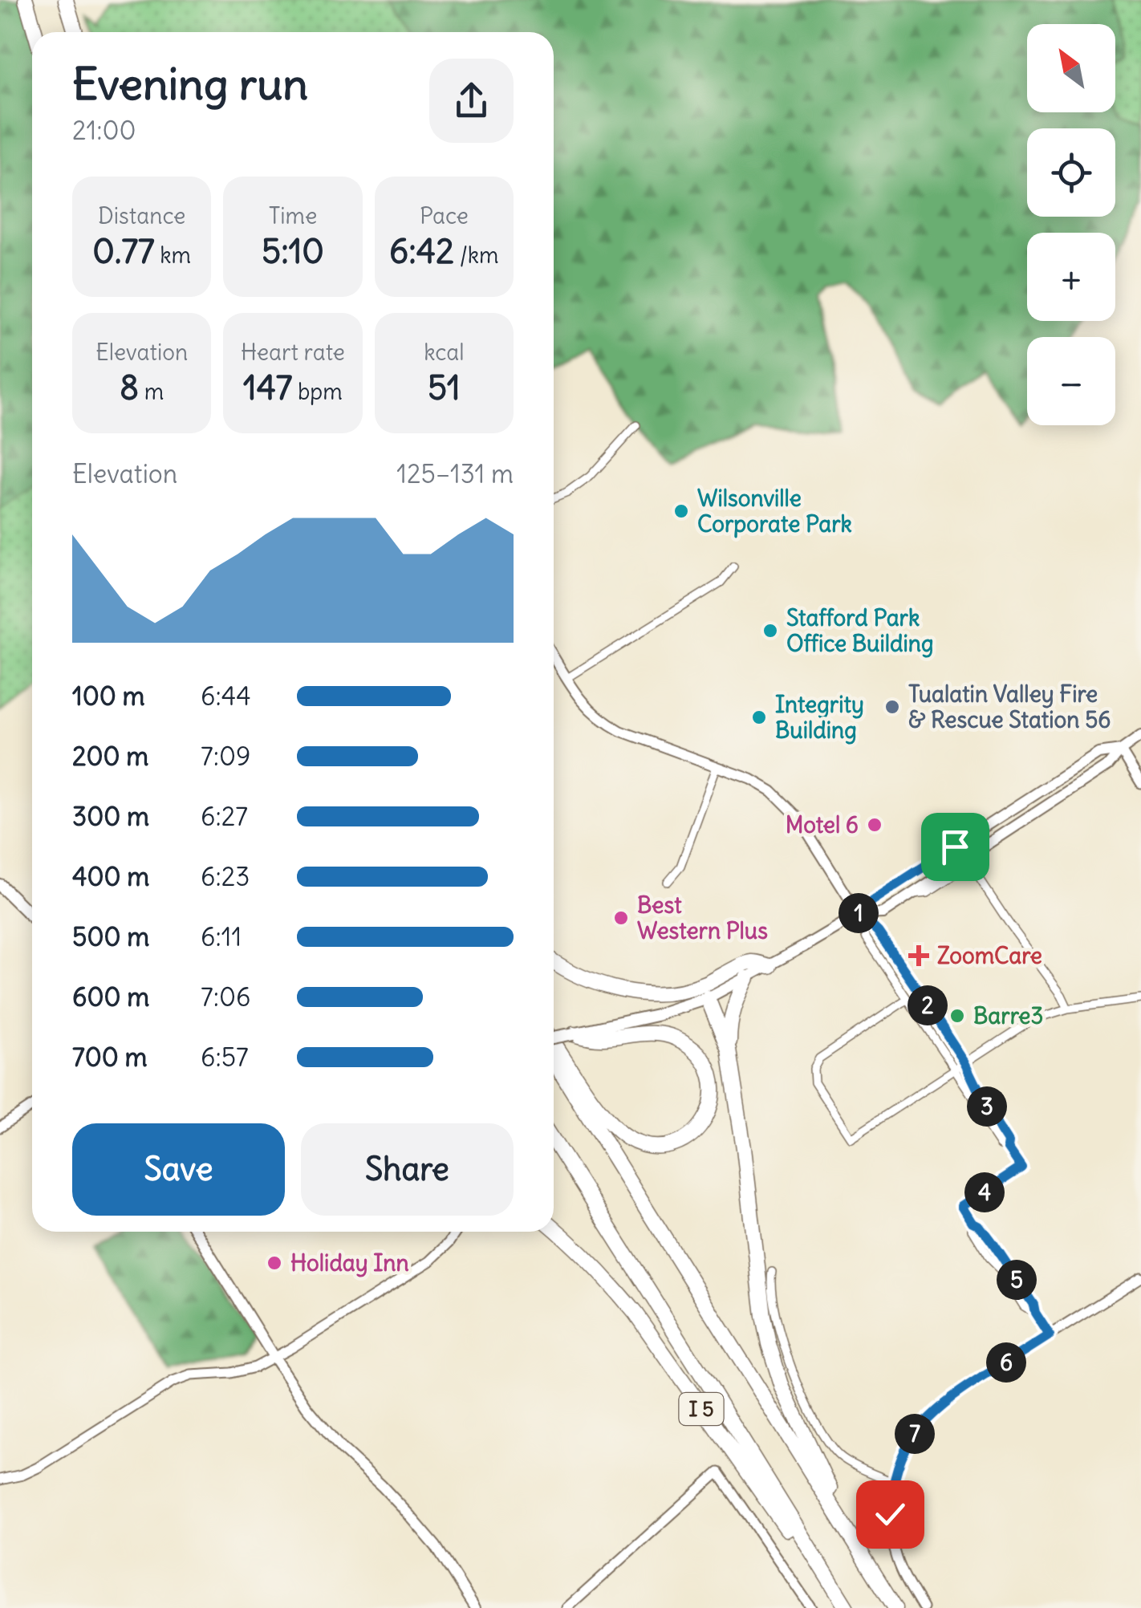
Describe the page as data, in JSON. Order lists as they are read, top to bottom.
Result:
{
  "streets": {
    "highway": ["I 5"]
  },
  "places": {
    "other": [
      "Wilsonville Corporate Park",
      "Stafford Park Office Building",
      "Tualatin Valley Fire & Rescue Station 56",
      "Integrity Building",
      "Motel 6",
      "Best Western Plus",
      "Barre3",
      "Holiday Inn"
    ],
    "health": ["ZoomCare"]
  },
  "north": "top left",
  "page": {
    "map_buttons": ["+", "−"],
    "heading": ["Evening run", "21:00"],
    "stats": [
      ["Distance", "0.77 km"],
      ["Time", "5:10"],
      ["Pace", "6:42 /km"],
      ["Elevation", "8 m"],
      ["Heart rate", "147 bpm"],
      ["kcal", "51"]
    ],
    "chart": ["Elevation", "125–131 m"],
    "list": [
      {
        "name": "100 m",
        "note": "6:44"
      },
      {
        "name": "200 m",
        "note": "7:09"
      },
      {
        "name": "300 m",
        "note": "6:27"
      },
      {
        "name": "400 m",
        "note": "6:23"
      },
      {
        "name": "500 m",
        "note": "6:11"
      },
      {
        "name": "600 m",
        "note": "7:06"
      },
      {
        "name": "700 m",
        "note": "6:57"
      }
    ],
    "pins": [
      "1",
      "2",
      "3",
      "4",
      "5",
      "6",
      "7"
    ],
    "buttons": ["Save", "Share"]
  }
}
